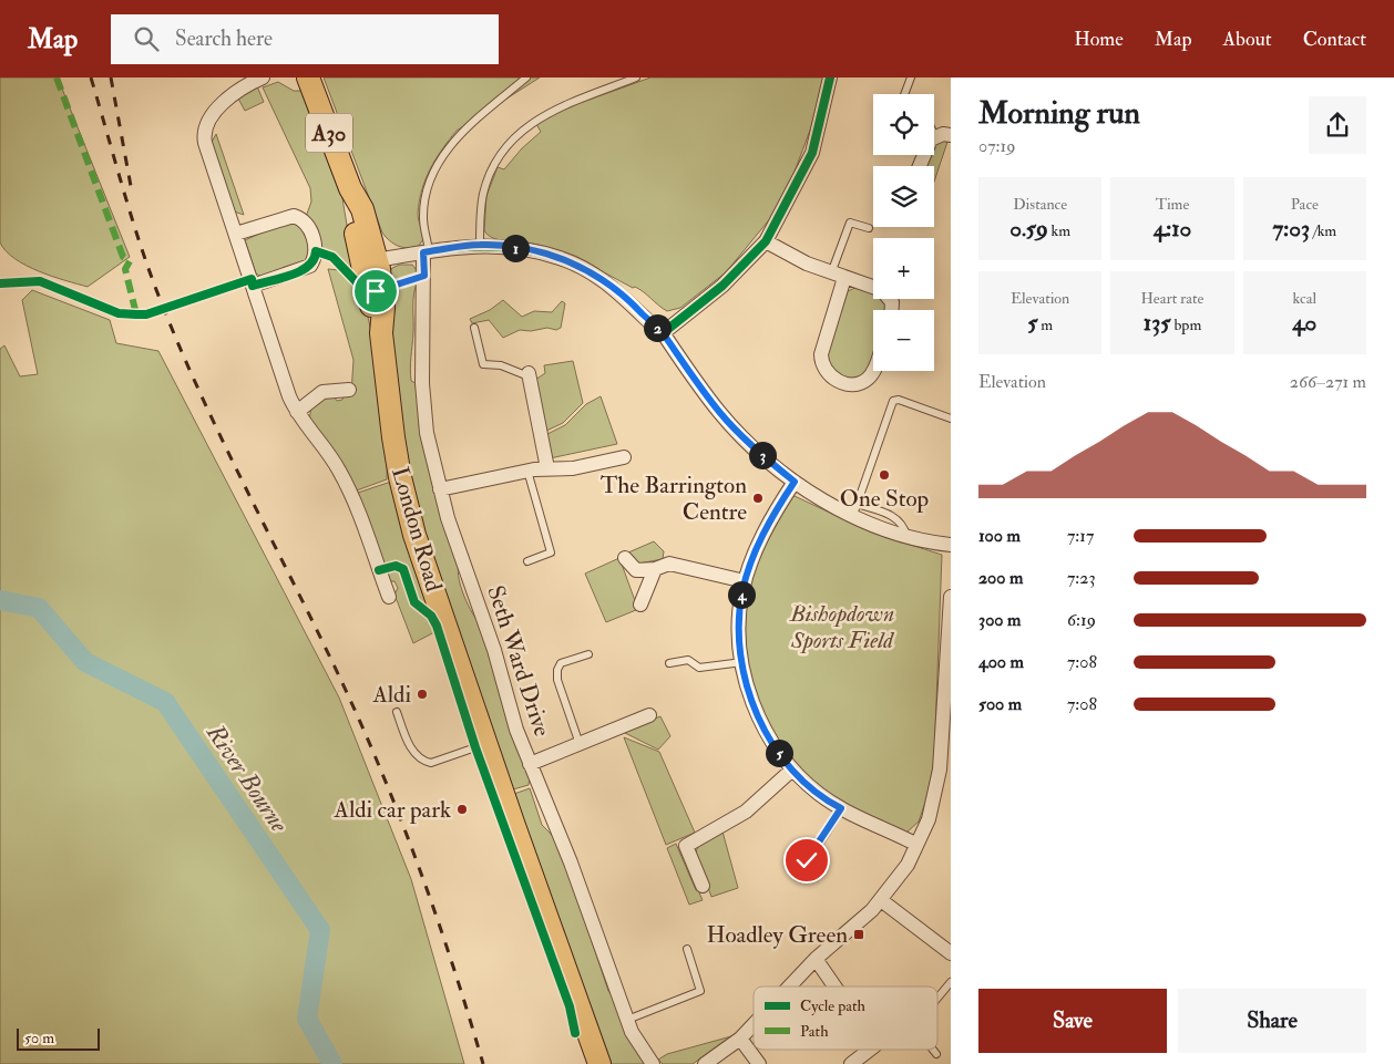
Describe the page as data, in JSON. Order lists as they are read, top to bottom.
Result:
{
  "streets": {
    "highway": ["A30", "London Road"],
    "street": ["Seth Ward Drive"]
  },
  "water": ["River Bourne"],
  "parks": ["Bishopdown Sports Field"],
  "places": {
    "other": [
      "One Stop",
      "The Barrington Centre",
      "Aldi",
      "Aldi car park"
    ],
    "transit": ["Hoadley Green"]
  },
  "legend": ["Cycle path", "Path"],
  "scale_bar": "50 m",
  "page": {
    "header": "Map",
    "search": "Search here",
    "nav": [
      "Home",
      "Map",
      "About",
      "Contact"
    ],
    "heading": ["Morning run", "07:19"],
    "map_buttons": ["+", "−"],
    "stats": [
      ["Distance", "0.59 km"],
      ["Time", "4:10"],
      ["Pace", "7:03 /km"],
      ["Elevation", "5 m"],
      ["Heart rate", "135 bpm"],
      ["kcal", "40"]
    ],
    "pins": [
      "1",
      "2",
      "3",
      "4",
      "5"
    ],
    "chart": ["Elevation", "266–271 m"],
    "list": [
      {
        "name": "100 m",
        "note": "7:17"
      },
      {
        "name": "200 m",
        "note": "7:23"
      },
      {
        "name": "300 m",
        "note": "6:19"
      },
      {
        "name": "400 m",
        "note": "7:08"
      },
      {
        "name": "500 m",
        "note": "7:08"
      }
    ],
    "buttons": ["Save", "Share"],
    "scale": "50 m"
  }
}
